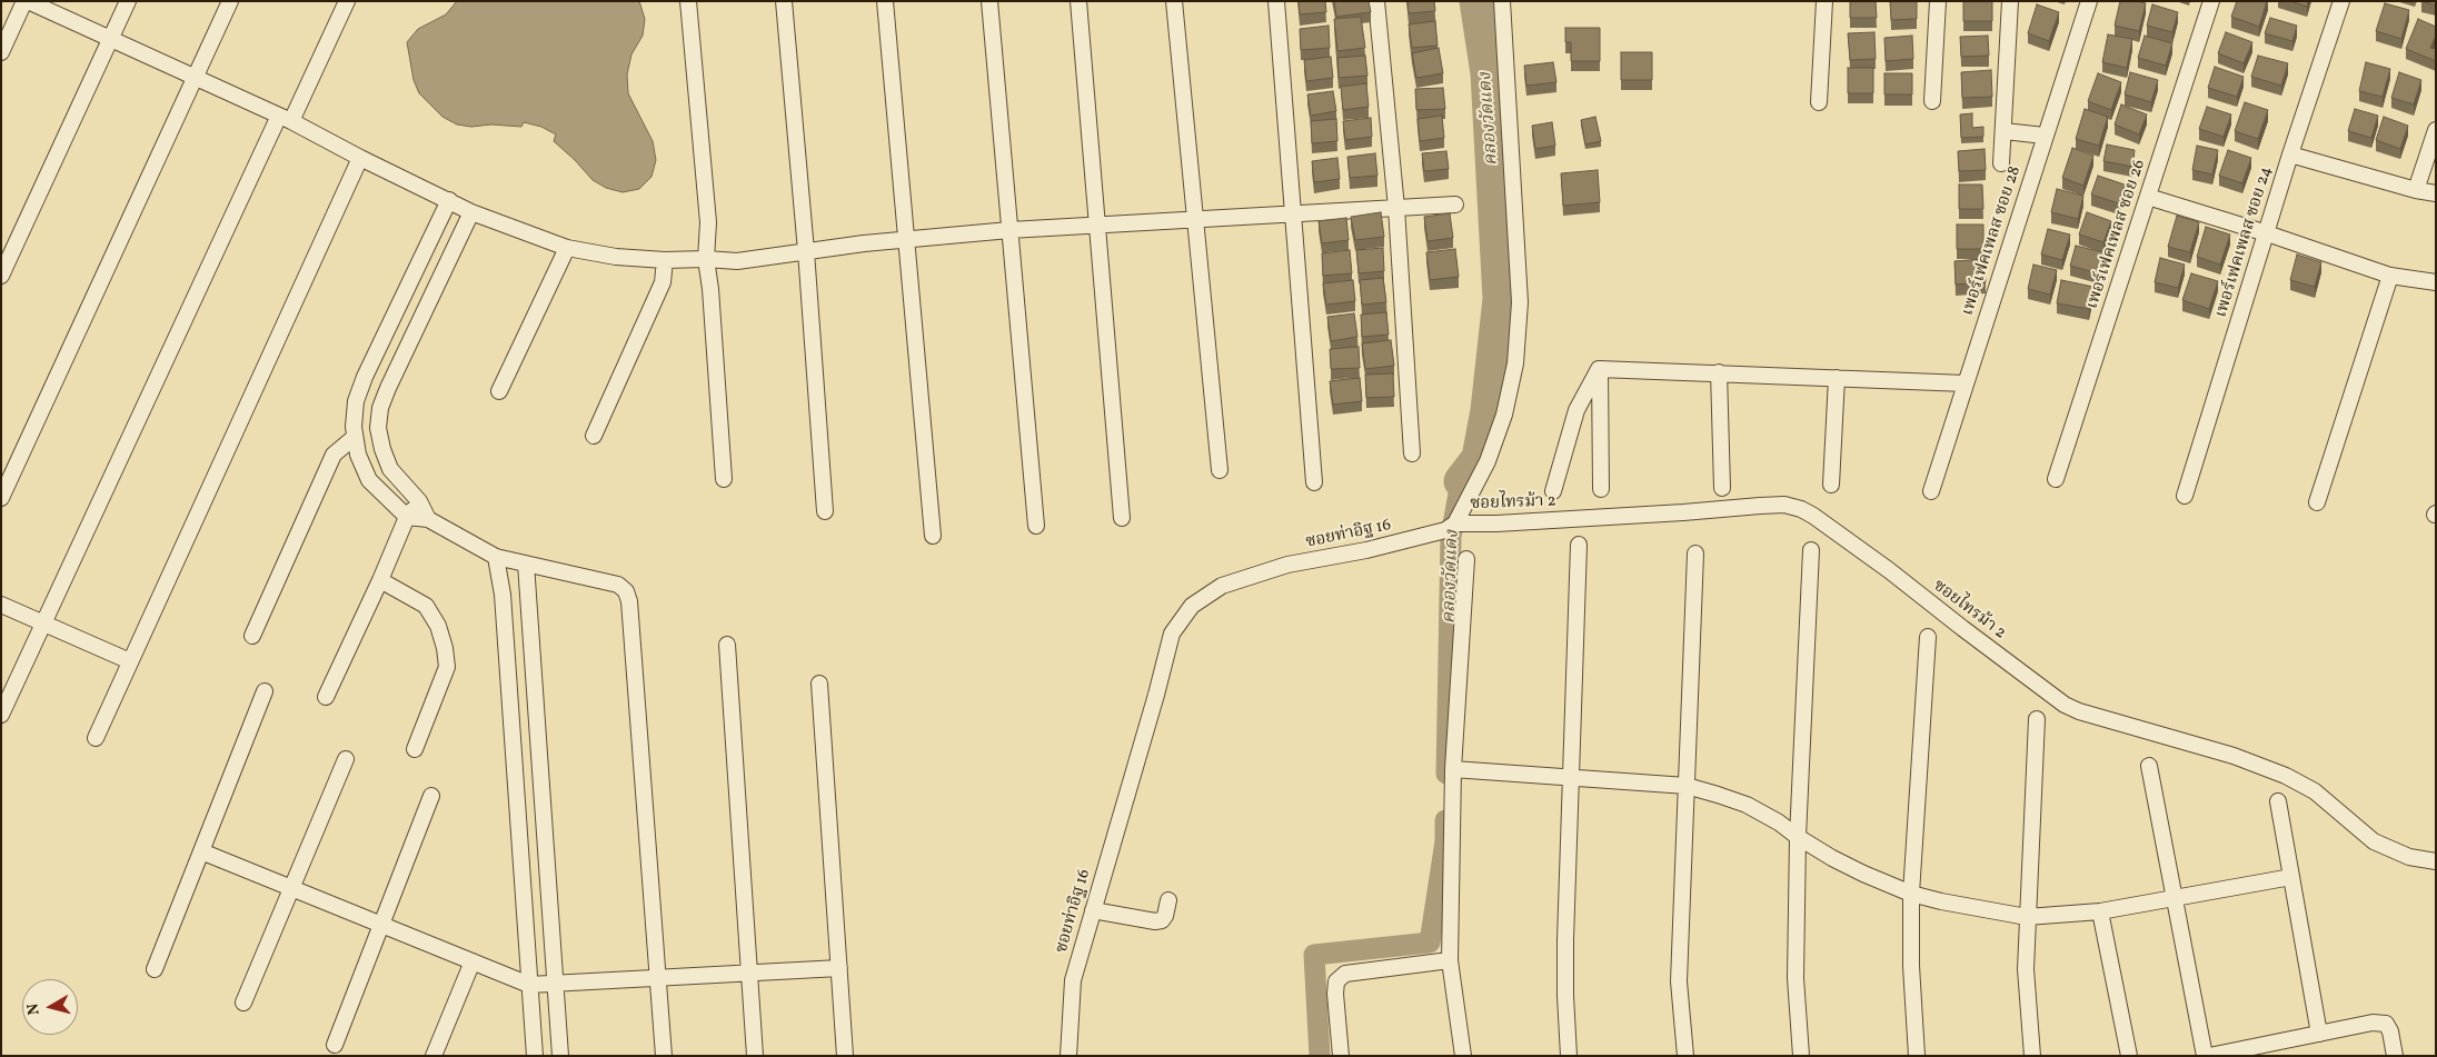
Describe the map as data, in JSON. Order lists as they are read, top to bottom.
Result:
{
  "streets": {
    "street": [
      "เพอร์เฟคเพลส ซอย 26",
      "เพอร์เฟคเพลส ซอย 28",
      "เพอร์เฟคเพลส ซอย 24",
      "ซอยไทรม้า 2",
      "ซอยท่าอิฐ 16"
    ]
  },
  "crossings": [
    ["ซอยไทรม้า 2", "ซอยท่าอิฐ 16"]
  ],
  "water": ["คลองวัดแดง"],
  "north": "left"
}
